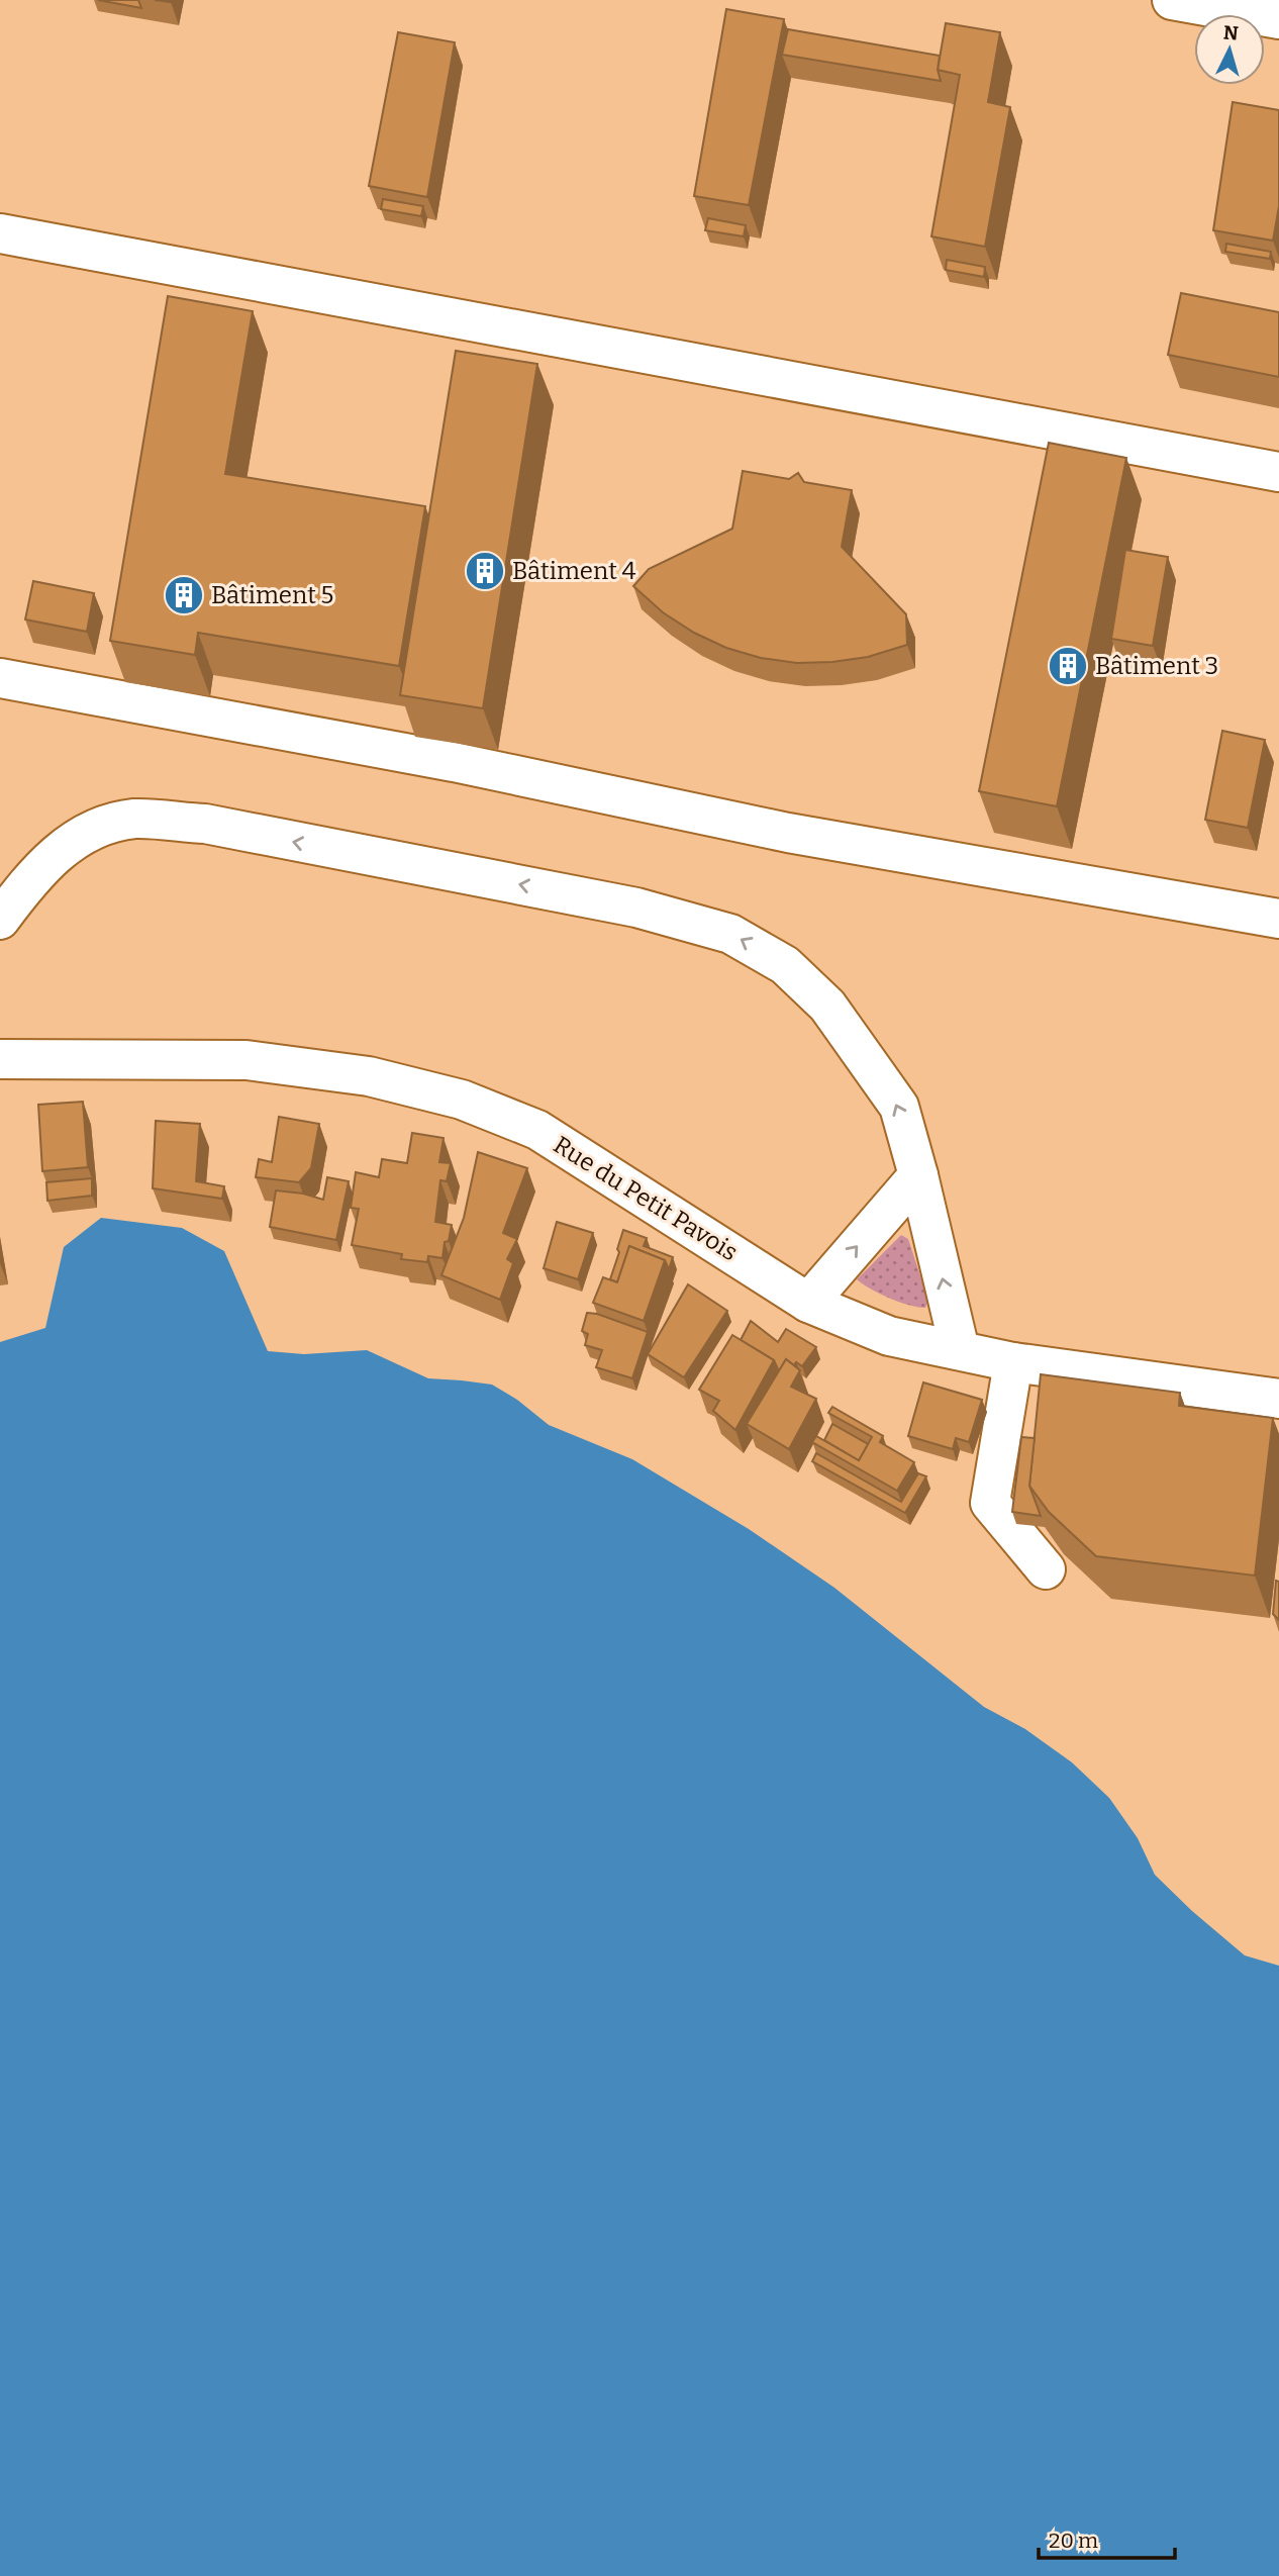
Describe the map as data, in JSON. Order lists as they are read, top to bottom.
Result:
{
  "streets": {
    "street": ["Rue du Petit Pavois"]
  },
  "places": {
    "building": ["Bâtiment 4", "Bâtiment 5", "Bâtiment 3"]
  },
  "scale_bar": "20 m",
  "north": "top"
}
